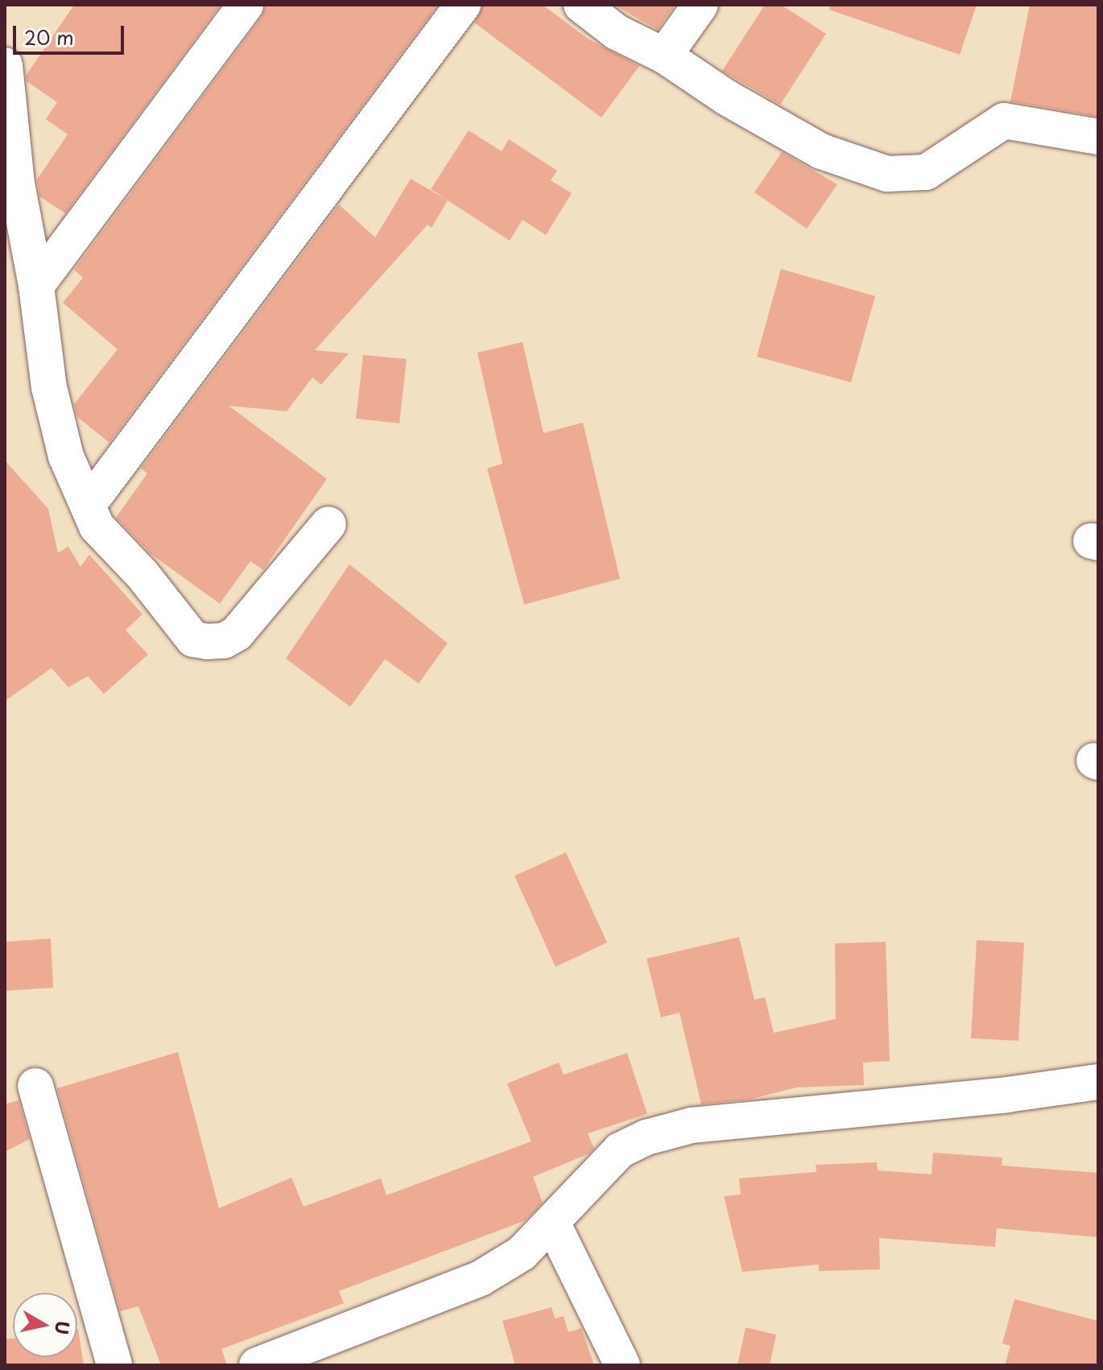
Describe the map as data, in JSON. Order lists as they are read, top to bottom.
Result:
{
  "scale_bar": "20 m",
  "north": "right"
}
